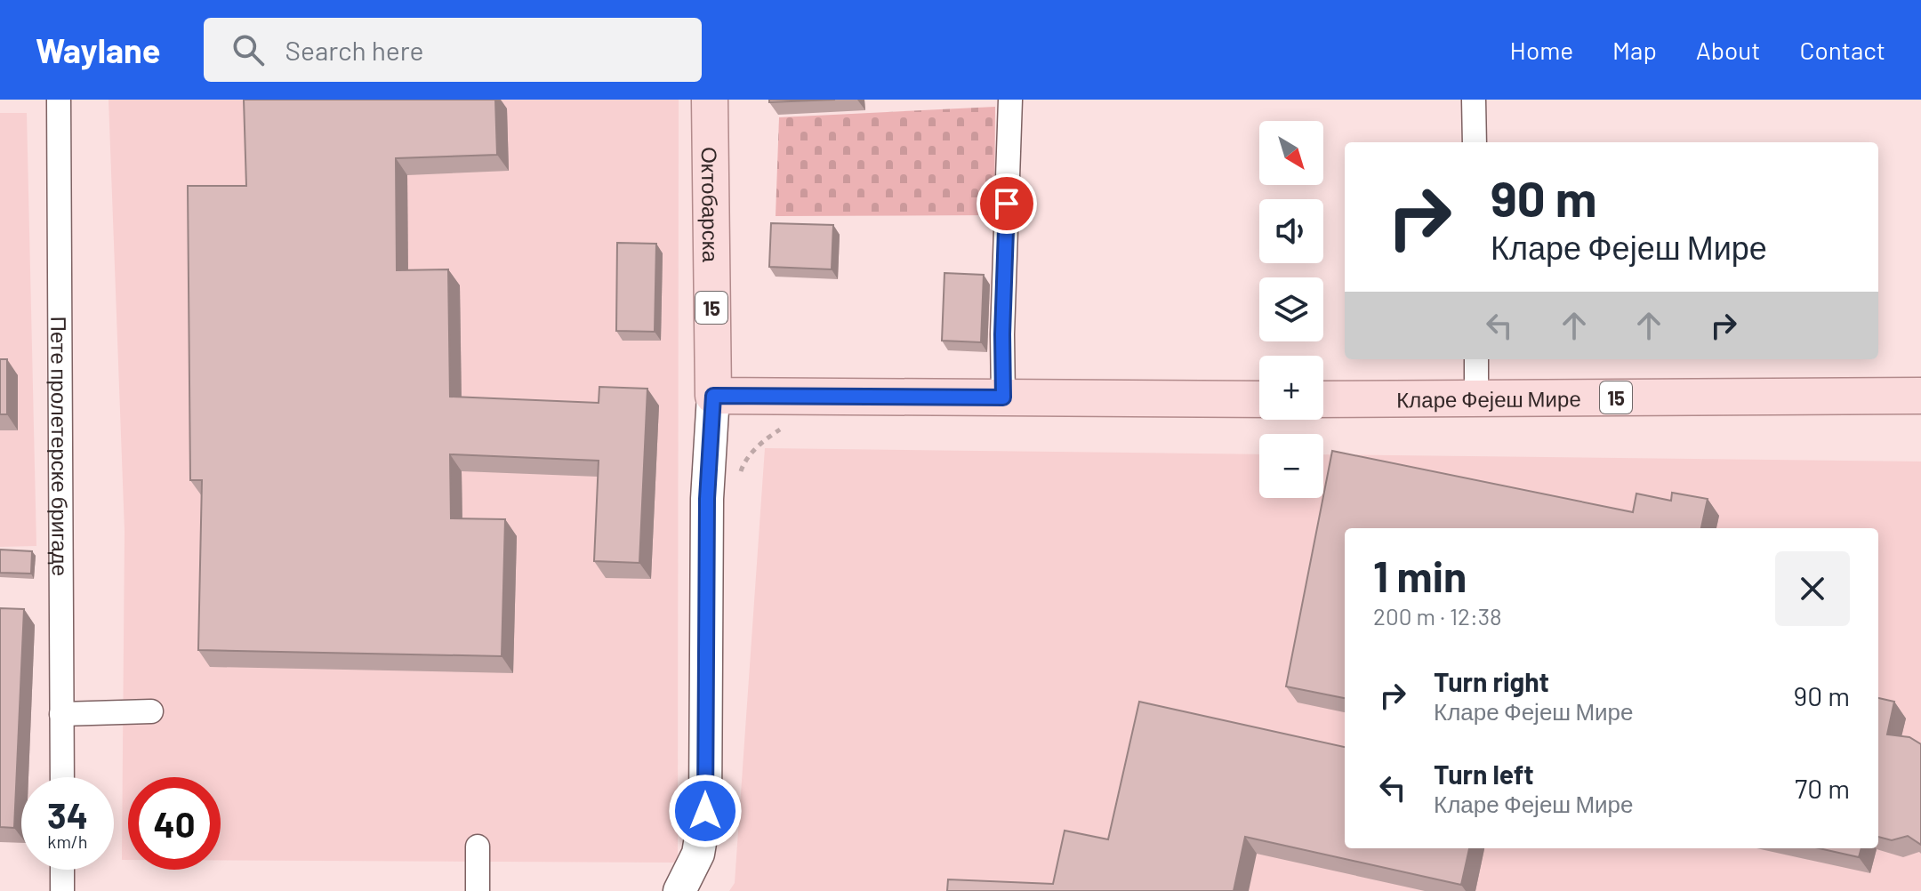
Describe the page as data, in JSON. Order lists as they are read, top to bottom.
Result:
{
  "streets": {
    "main road": ["Октобарска", "15", "Кларе Фејеш Мире"],
    "street": ["Пете пролетерске бригаде"]
  },
  "north": "bottom right",
  "page": {
    "header": "Waylane",
    "search": "Search here",
    "nav": [
      "Home",
      "Map",
      "About",
      "Contact"
    ],
    "map_buttons": ["+", "−"],
    "turn": ["90 m", "Кларе Фејеш Мире"],
    "heading": ["1 min", "200 m · 12:38"],
    "list": [
      {
        "name": "Turn right",
        "note": "Кларе Фејеш Мире",
        "value": "90 m"
      },
      {
        "name": "Turn left",
        "note": "Кларе Фејеш Мире",
        "value": "70 m"
      }
    ],
    "speed": "34 km/h",
    "limit": "40"
  }
}
